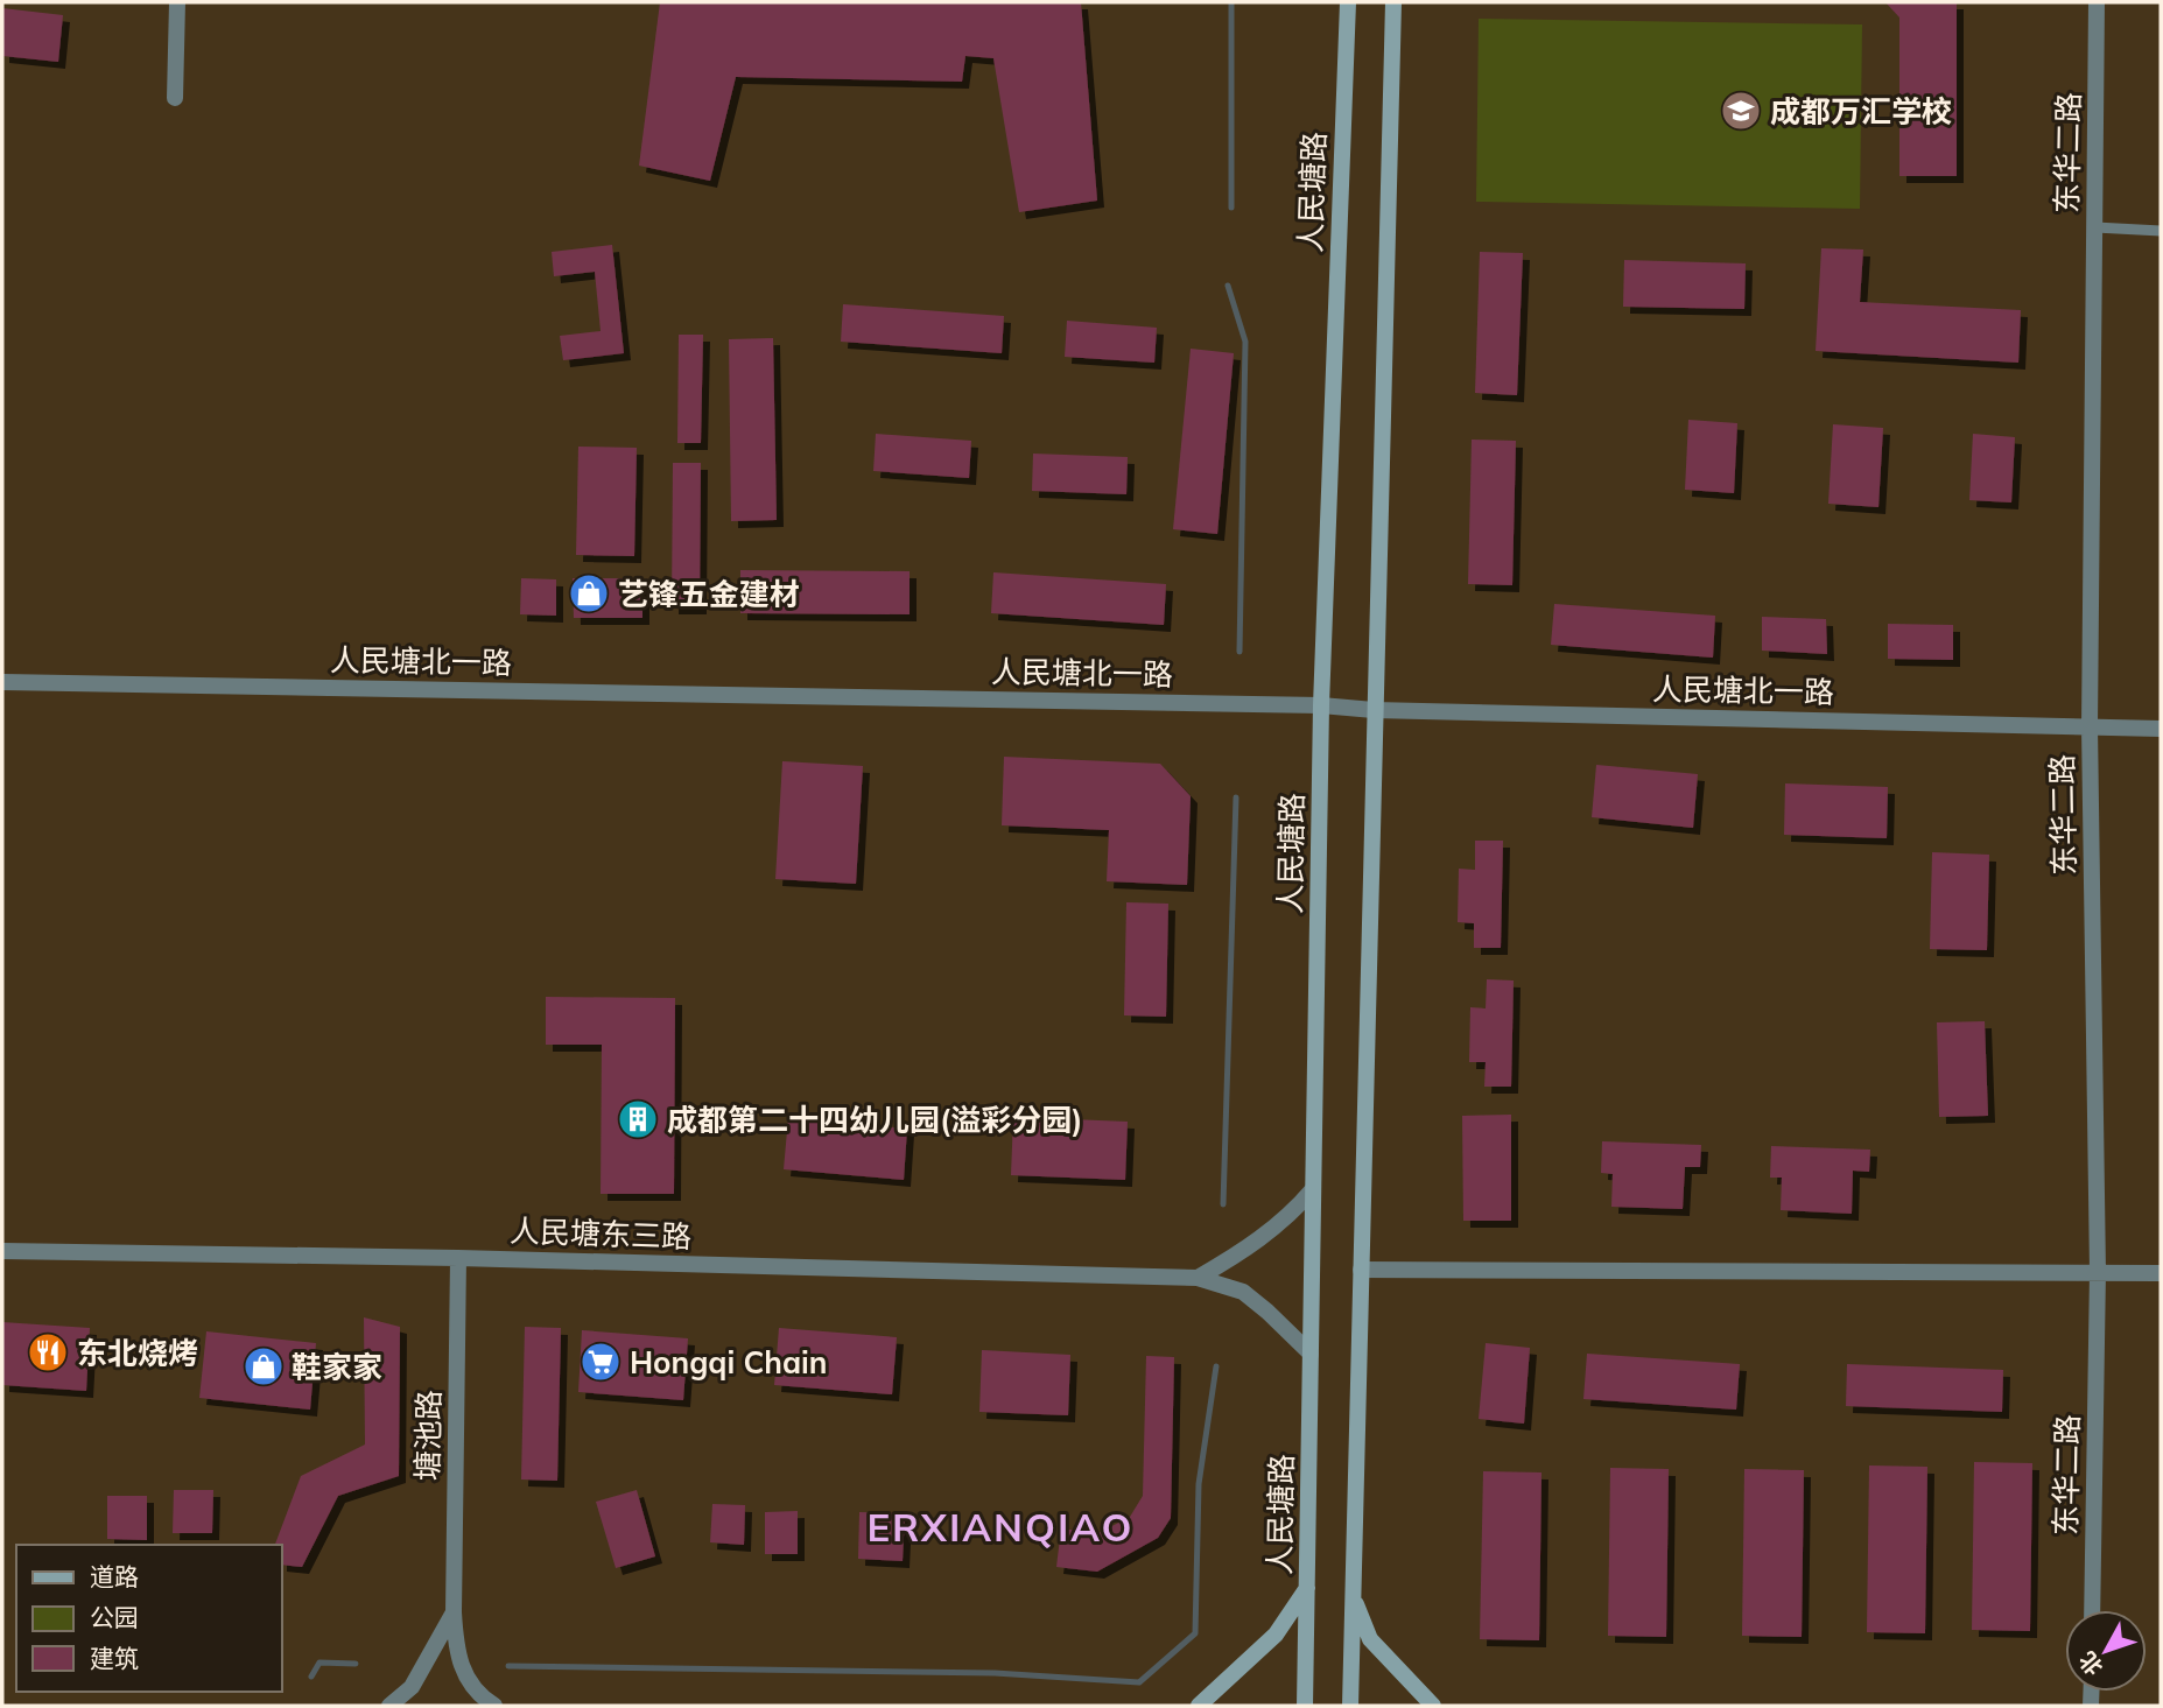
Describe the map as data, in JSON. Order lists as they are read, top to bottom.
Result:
{
  "streets": {
    "main road": ["人民塘路"],
    "street": [
      "东华二路",
      "人民塘北一路",
      "人民塘东三路",
      "塘池路"
    ]
  },
  "crossings": [
    ["东华二路", "人民塘北一路"],
    ["人民塘路", "人民塘北一路"],
    ["人民塘路", "人民塘东三路"],
    ["人民塘东三路", "塘池路"]
  ],
  "districts": ["ERXIANQIAO"],
  "places": {
    "school or university": ["成都万汇学校"],
    "shop": ["艺锋五金建材", "鞋家家"],
    "building": ["成都第二十四幼儿园(溢彩分园)"],
    "restaurant": ["东北烧烤"],
    "supermarket": ["Hongqi Chain"]
  },
  "legend": ["道路", "公园", "建筑"],
  "north": "bottom left"
}
